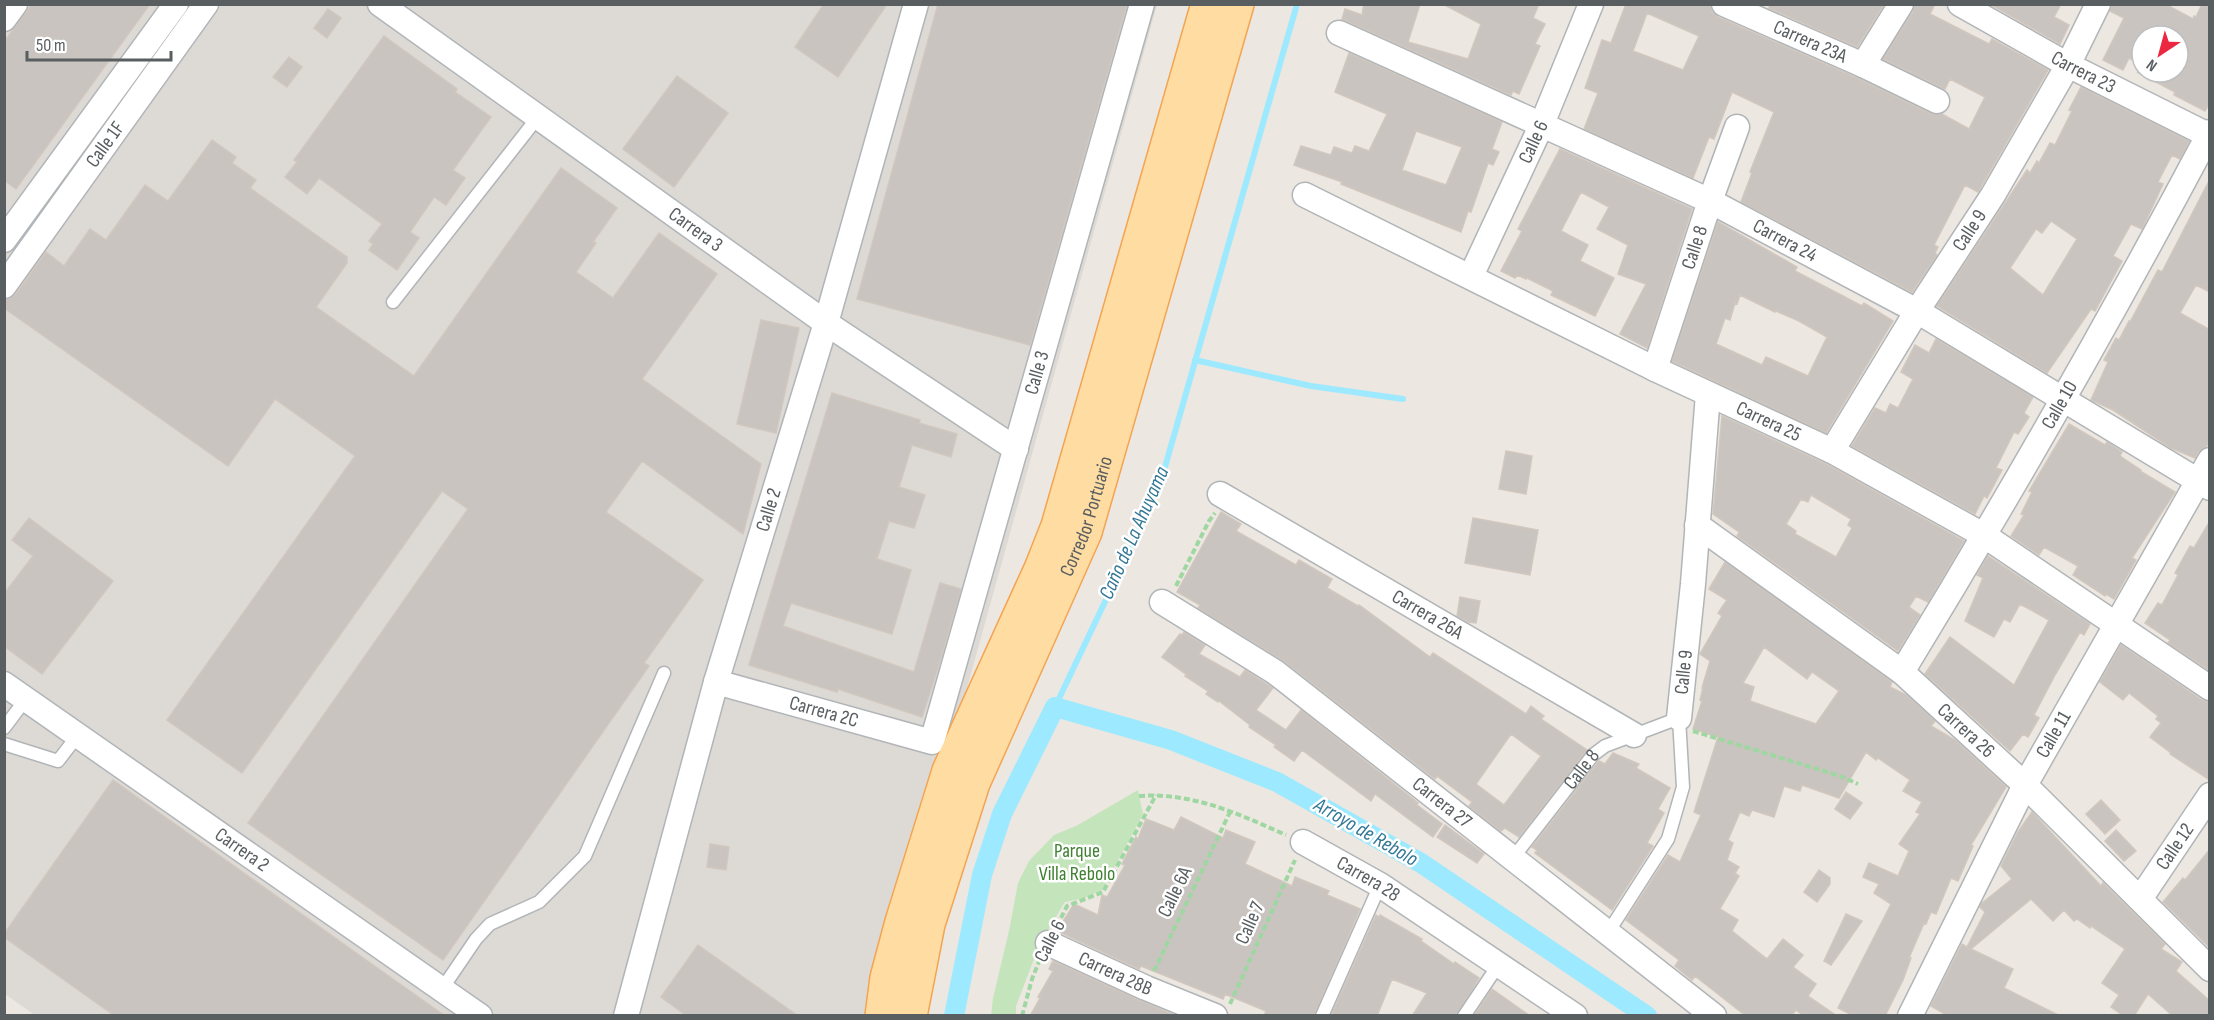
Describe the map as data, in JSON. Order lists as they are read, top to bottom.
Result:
{
  "streets": {
    "main road": ["Corredor Portuario"],
    "street": [
      "Carrera 23A",
      "Carrera 23",
      "Calle 6",
      "Calle 1F",
      "Carrera 3",
      "Calle 9",
      "Carrera 24",
      "Calle 8",
      "Calle 3",
      "Calle 10",
      "Carrera 25",
      "Calle 2",
      "Carrera 26A",
      "Carrera 2C",
      "Carrera 26",
      "Calle 11",
      "Carrera 27",
      "Calle 12",
      "Carrera 2",
      "Carrera 28",
      "Carrera 28B"
    ],
    "path": ["Calle 6A", "Calle 7"]
  },
  "crossings": [
    ["Carrera 23", "Calle 9"],
    ["Carrera 23", "Calle 10"],
    ["Calle 6", "Carrera 24"],
    ["Calle 6", "Carrera 25"],
    ["Calle 6", "Carrera 28B"],
    ["Carrera 3", "Calle 3"],
    ["Carrera 3", "Calle 2"],
    ["Calle 9", "Carrera 24"],
    ["Calle 9", "Calle 8"],
    ["Calle 9", "Carrera 25"],
    ["Calle 9", "Carrera 26"],
    ["Calle 9", "Carrera 27"],
    ["Carrera 24", "Calle 8"],
    ["Carrera 24", "Calle 10"],
    ["Carrera 24", "Calle 11"],
    ["Calle 8", "Carrera 25"],
    ["Calle 8", "Carrera 26A"],
    ["Calle 8", "Carrera 27"],
    ["Calle 3", "Corredor Portuario"],
    ["Calle 3", "Carrera 2C"],
    ["Calle 10", "Carrera 25"],
    ["Calle 10", "Carrera 26"],
    ["Carrera 25", "Calle 11"],
    ["Calle 2", "Carrera 2C"],
    ["Corredor Portuario", "Carrera 2C"],
    ["Carrera 26", "Calle 11"],
    ["Carrera 26", "Calle 12"],
    ["Carrera 28", "Calle 7"],
    ["Calle 6A", "Carrera 28B"],
    ["Calle 7", "Carrera 28B"]
  ],
  "water": ["Caño de La Ahuyama", "Arroyo de Rebolo"],
  "parks": ["Parque Villa Rebolo"],
  "scale_bar": "50 m",
  "north": "bottom left"
}
